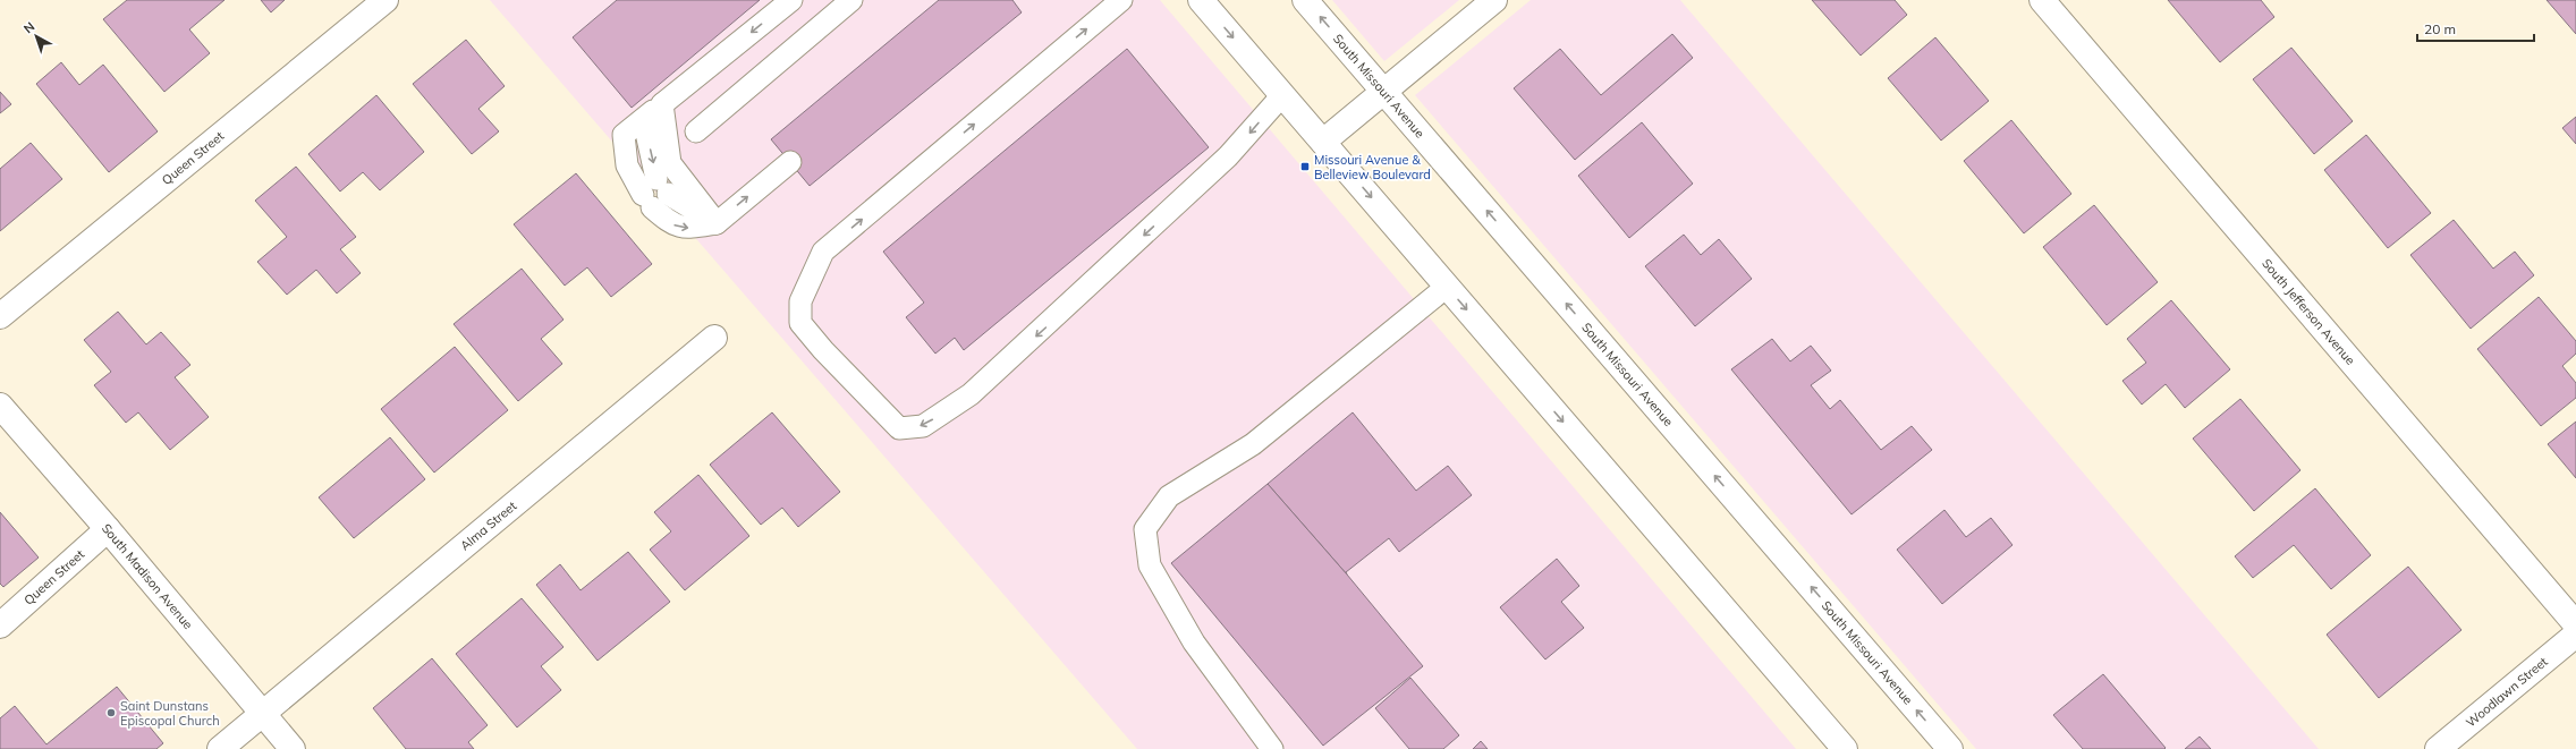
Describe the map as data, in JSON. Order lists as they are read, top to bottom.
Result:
{
  "streets": {
    "street": [
      "South Missouri Avenue",
      "Queen Street",
      "South Jefferson Avenue",
      "Alma Street",
      "South Madison Avenue",
      "Woodlawn Street"
    ]
  },
  "crossings": [
    ["Queen Street", "South Madison Avenue"],
    ["Alma Street", "South Madison Avenue"]
  ],
  "places": {
    "transit": ["Missouri Avenue & Belleview Boulevard"],
    "other": ["Saint Dunstans Episcopal Church"]
  },
  "scale_bar": "20 m",
  "north": "top left"
}
